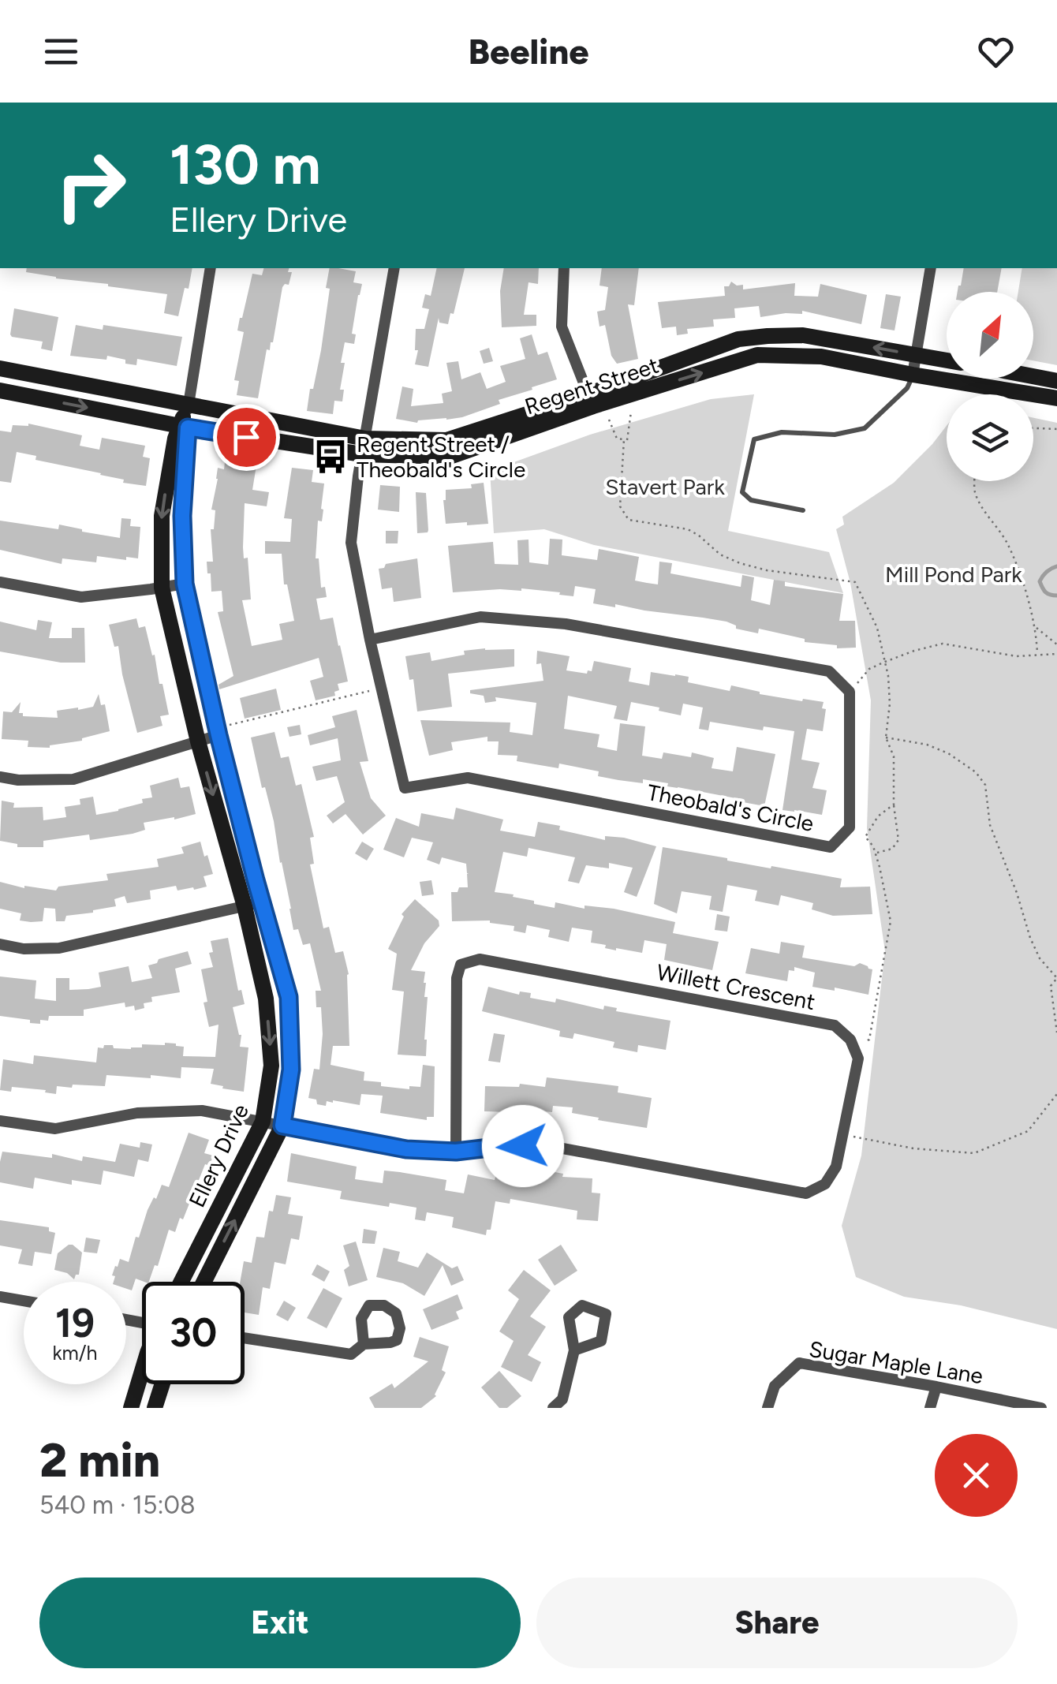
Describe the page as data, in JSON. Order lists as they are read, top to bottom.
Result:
{
  "streets": {
    "street": [
      "Regent Street",
      "Theobald's Circle",
      "Willett Crescent",
      "Ellery Drive",
      "Sugar Maple Lane"
    ]
  },
  "crossings": [
    ["Regent Street", "Theobald's Circle"],
    ["Regent Street", "Ellery Drive"]
  ],
  "parks": ["Stavert Park", "Mill Pond Park"],
  "places": {
    "bus stop": ["Regent Street / Theobald's Circle"]
  },
  "north": "top right",
  "page": {
    "header": "Beeline",
    "turn": ["130 m", "Ellery Drive"],
    "speed": "19 km/h",
    "limit": "30",
    "heading": ["2 min", "540 m · 15:08"],
    "buttons": ["Exit", "Share"]
  }
}
